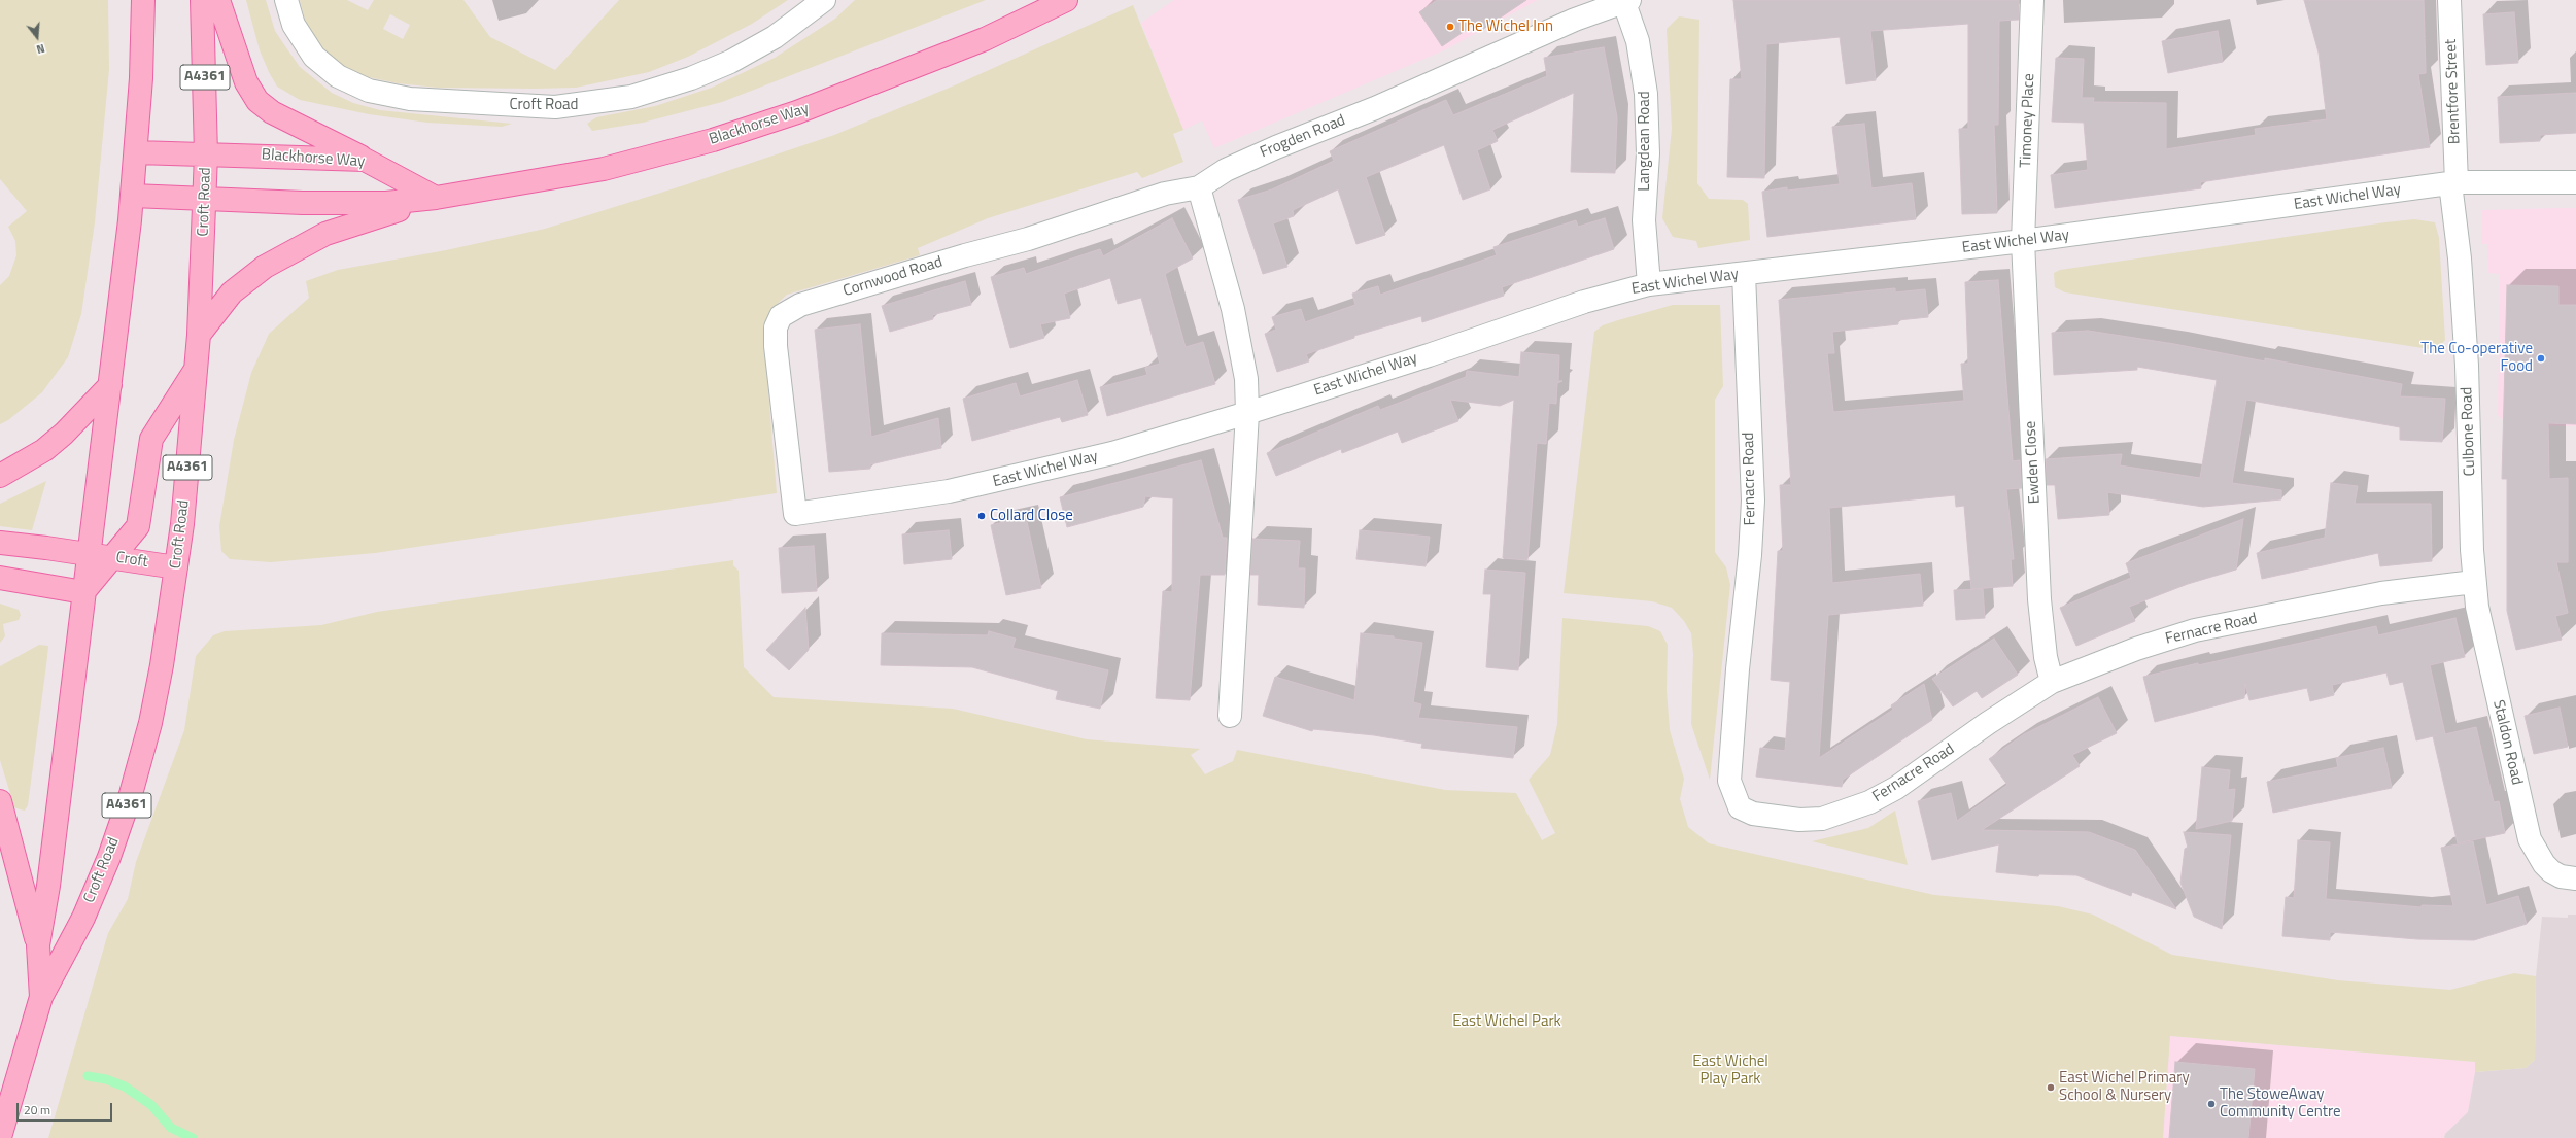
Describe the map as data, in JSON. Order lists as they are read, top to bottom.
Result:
{
  "streets": {
    "main road": [
      "A4361",
      "Croft Road",
      "Blackhorse Way",
      "Croft"
    ],
    "street": [
      "Brentfore Street",
      "Timoney Place",
      "Frogden Road",
      "Langdean Road",
      "East Wichel Way",
      "Cornwood Road",
      "Culbone Road",
      "Ewden Close",
      "Fernacre Road",
      "Staldon Road"
    ]
  },
  "crossings": [
    ["Brentfore Street", "East Wichel Way"],
    ["Brentfore Street", "Culbone Road"],
    ["Croft Road", "Blackhorse Way"],
    ["Croft Road", "Croft"],
    ["Timoney Place", "East Wichel Way"],
    ["Timoney Place", "Ewden Close"],
    ["Frogden Road", "Langdean Road"],
    ["Frogden Road", "Cornwood Road"],
    ["Langdean Road", "East Wichel Way"],
    ["East Wichel Way", "Cornwood Road"],
    ["East Wichel Way", "Culbone Road"],
    ["East Wichel Way", "Ewden Close"],
    ["East Wichel Way", "Fernacre Road"],
    ["Culbone Road", "Fernacre Road"],
    ["Culbone Road", "Staldon Road"],
    ["Ewden Close", "Fernacre Road"],
    ["Fernacre Road", "Staldon Road"]
  ],
  "parks": ["East Wichel Park", "East Wichel Play Park"],
  "places": [
    "The Wichel Inn",
    "The Co-operative Food",
    "Collard Close",
    "East Wichel Primary School & Nursery",
    "The StoweAway Community Centre"
  ],
  "scale_bar": "20 m",
  "north": "bottom"
}
